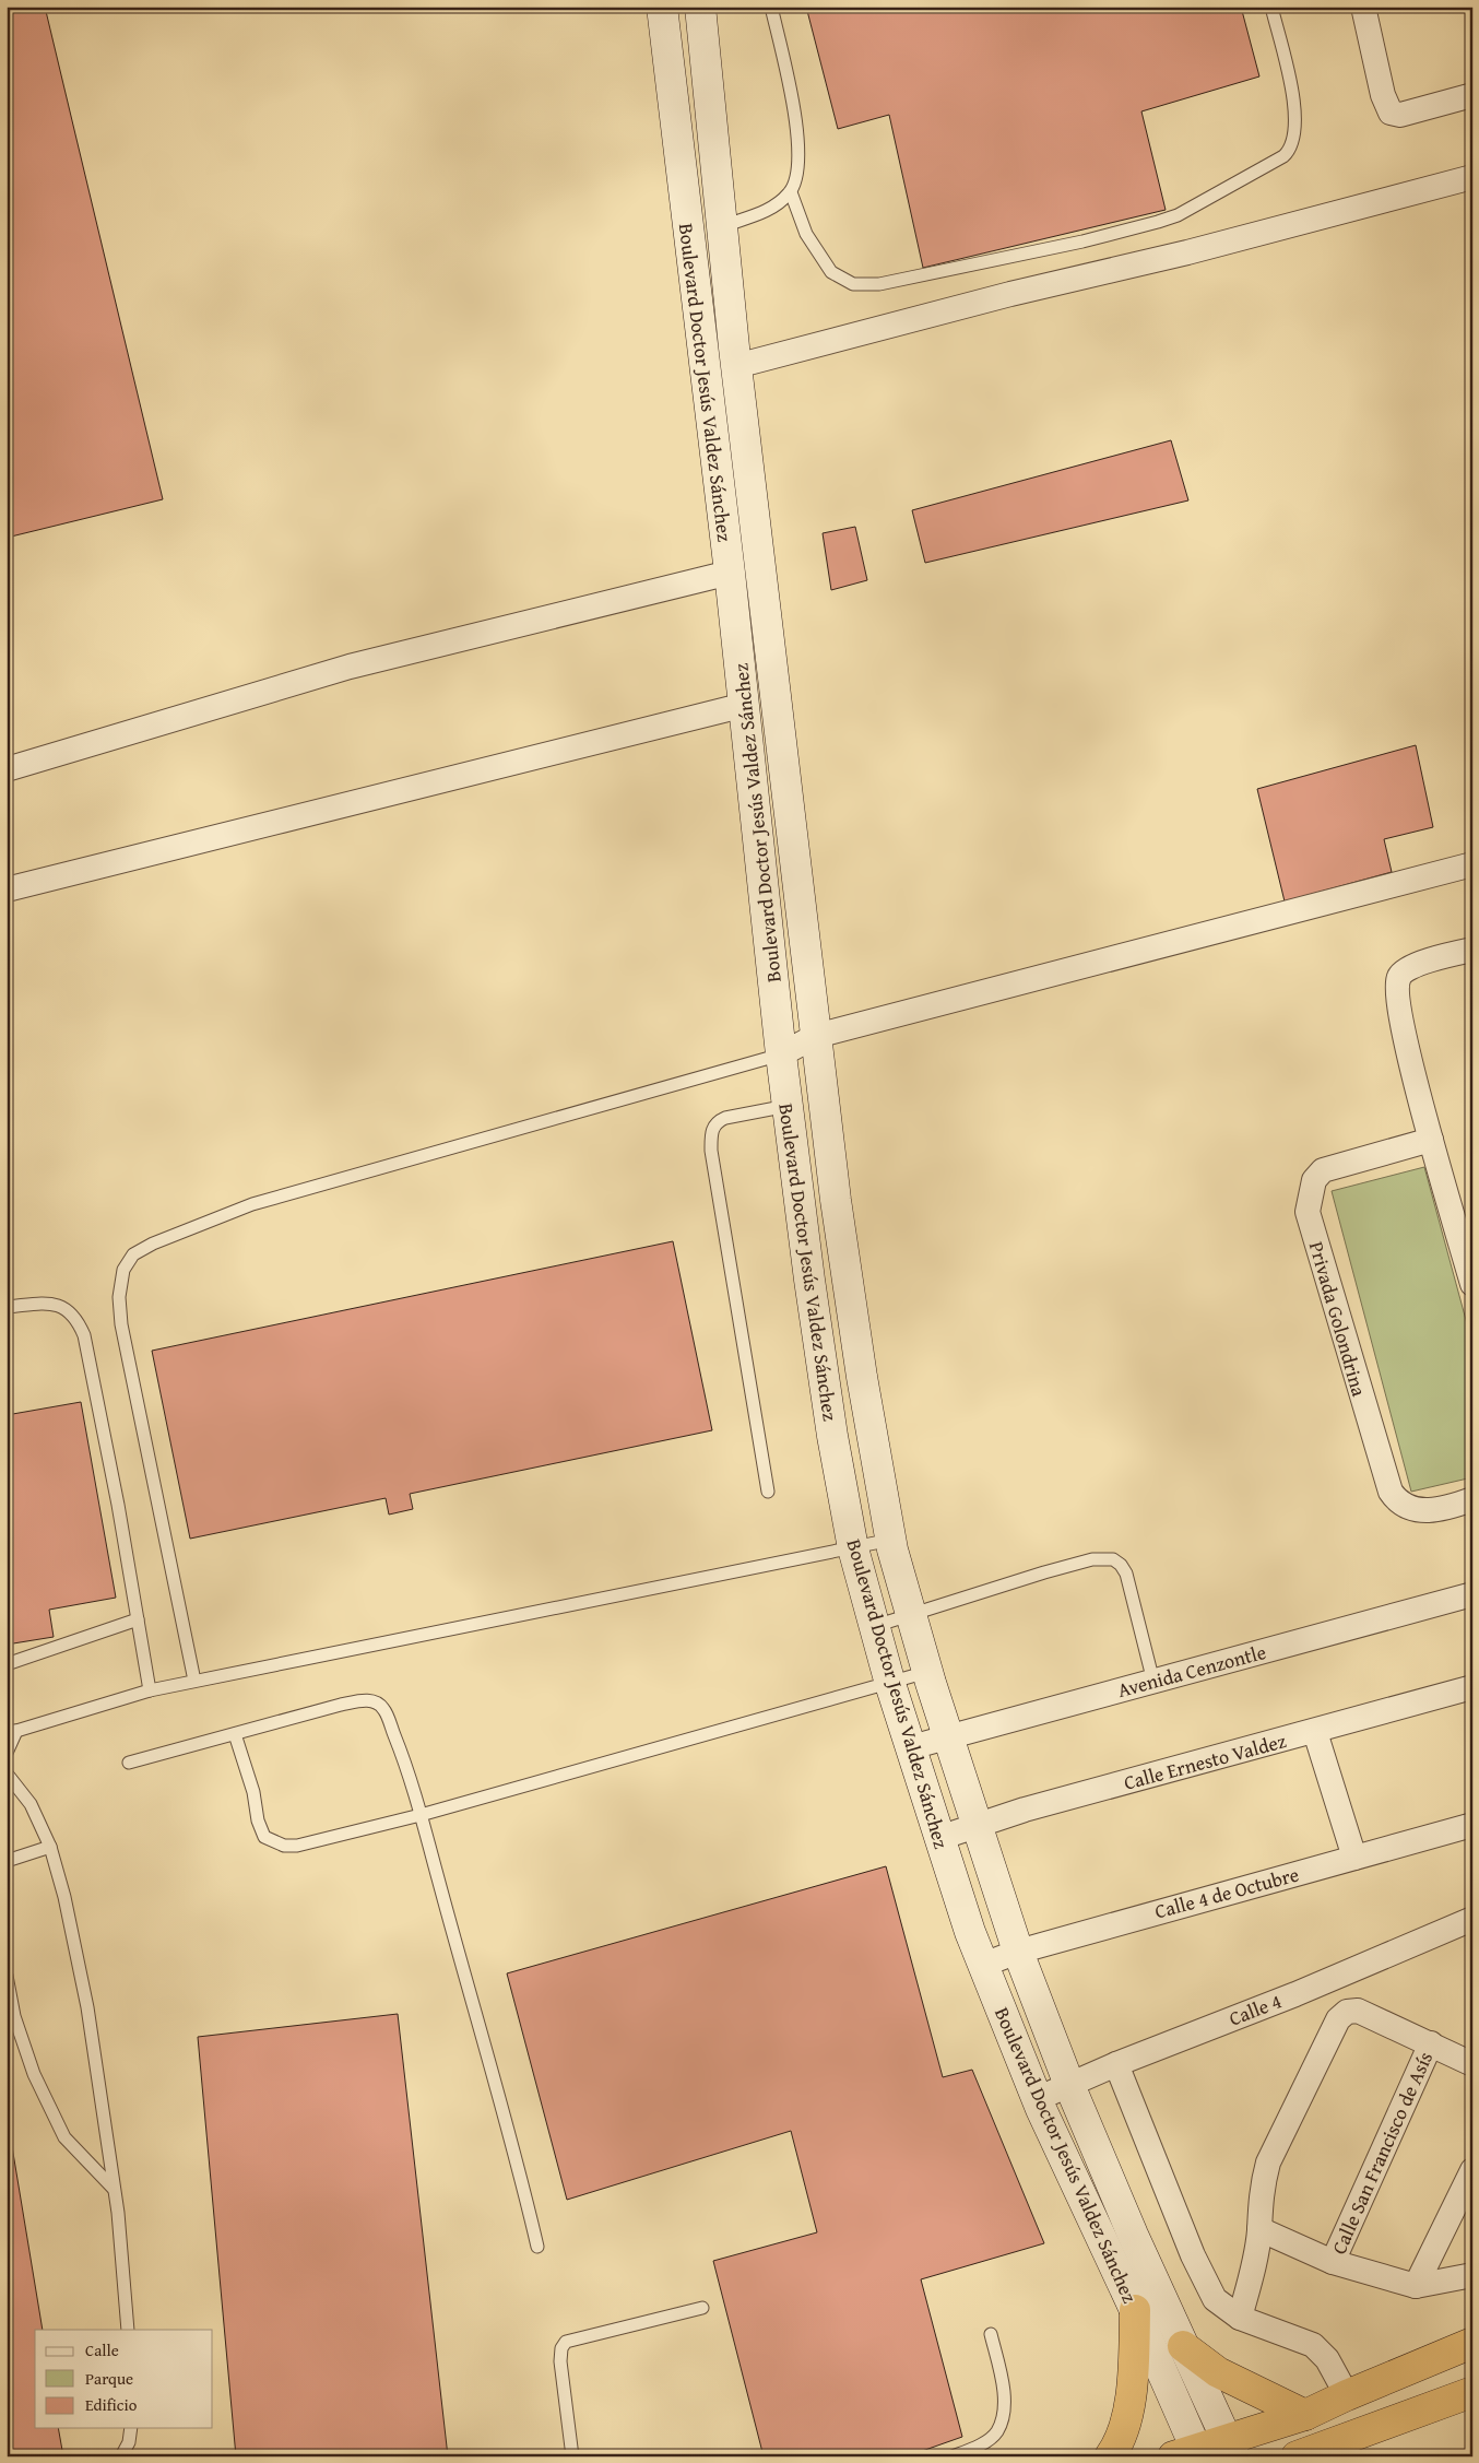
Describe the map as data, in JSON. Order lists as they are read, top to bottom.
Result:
{
  "streets": {
    "main road": ["Boulevard Doctor Jesús Valdez Sánchez"],
    "street": [
      "Privada Golondrina",
      "Avenida Cenzontle",
      "Calle Ernesto Valdez",
      "Calle 4 de Octubre",
      "Calle 4",
      "Calle San Francisco de Asís"
    ]
  },
  "crossings": [
    ["Boulevard Doctor Jesús Valdez Sánchez", "Avenida Cenzontle"],
    ["Boulevard Doctor Jesús Valdez Sánchez", "Calle Ernesto Valdez"],
    ["Boulevard Doctor Jesús Valdez Sánchez", "Calle 4 de Octubre"],
    ["Boulevard Doctor Jesús Valdez Sánchez", "Calle 4"]
  ],
  "legend": ["Calle", "Parque", "Edificio"]
}
